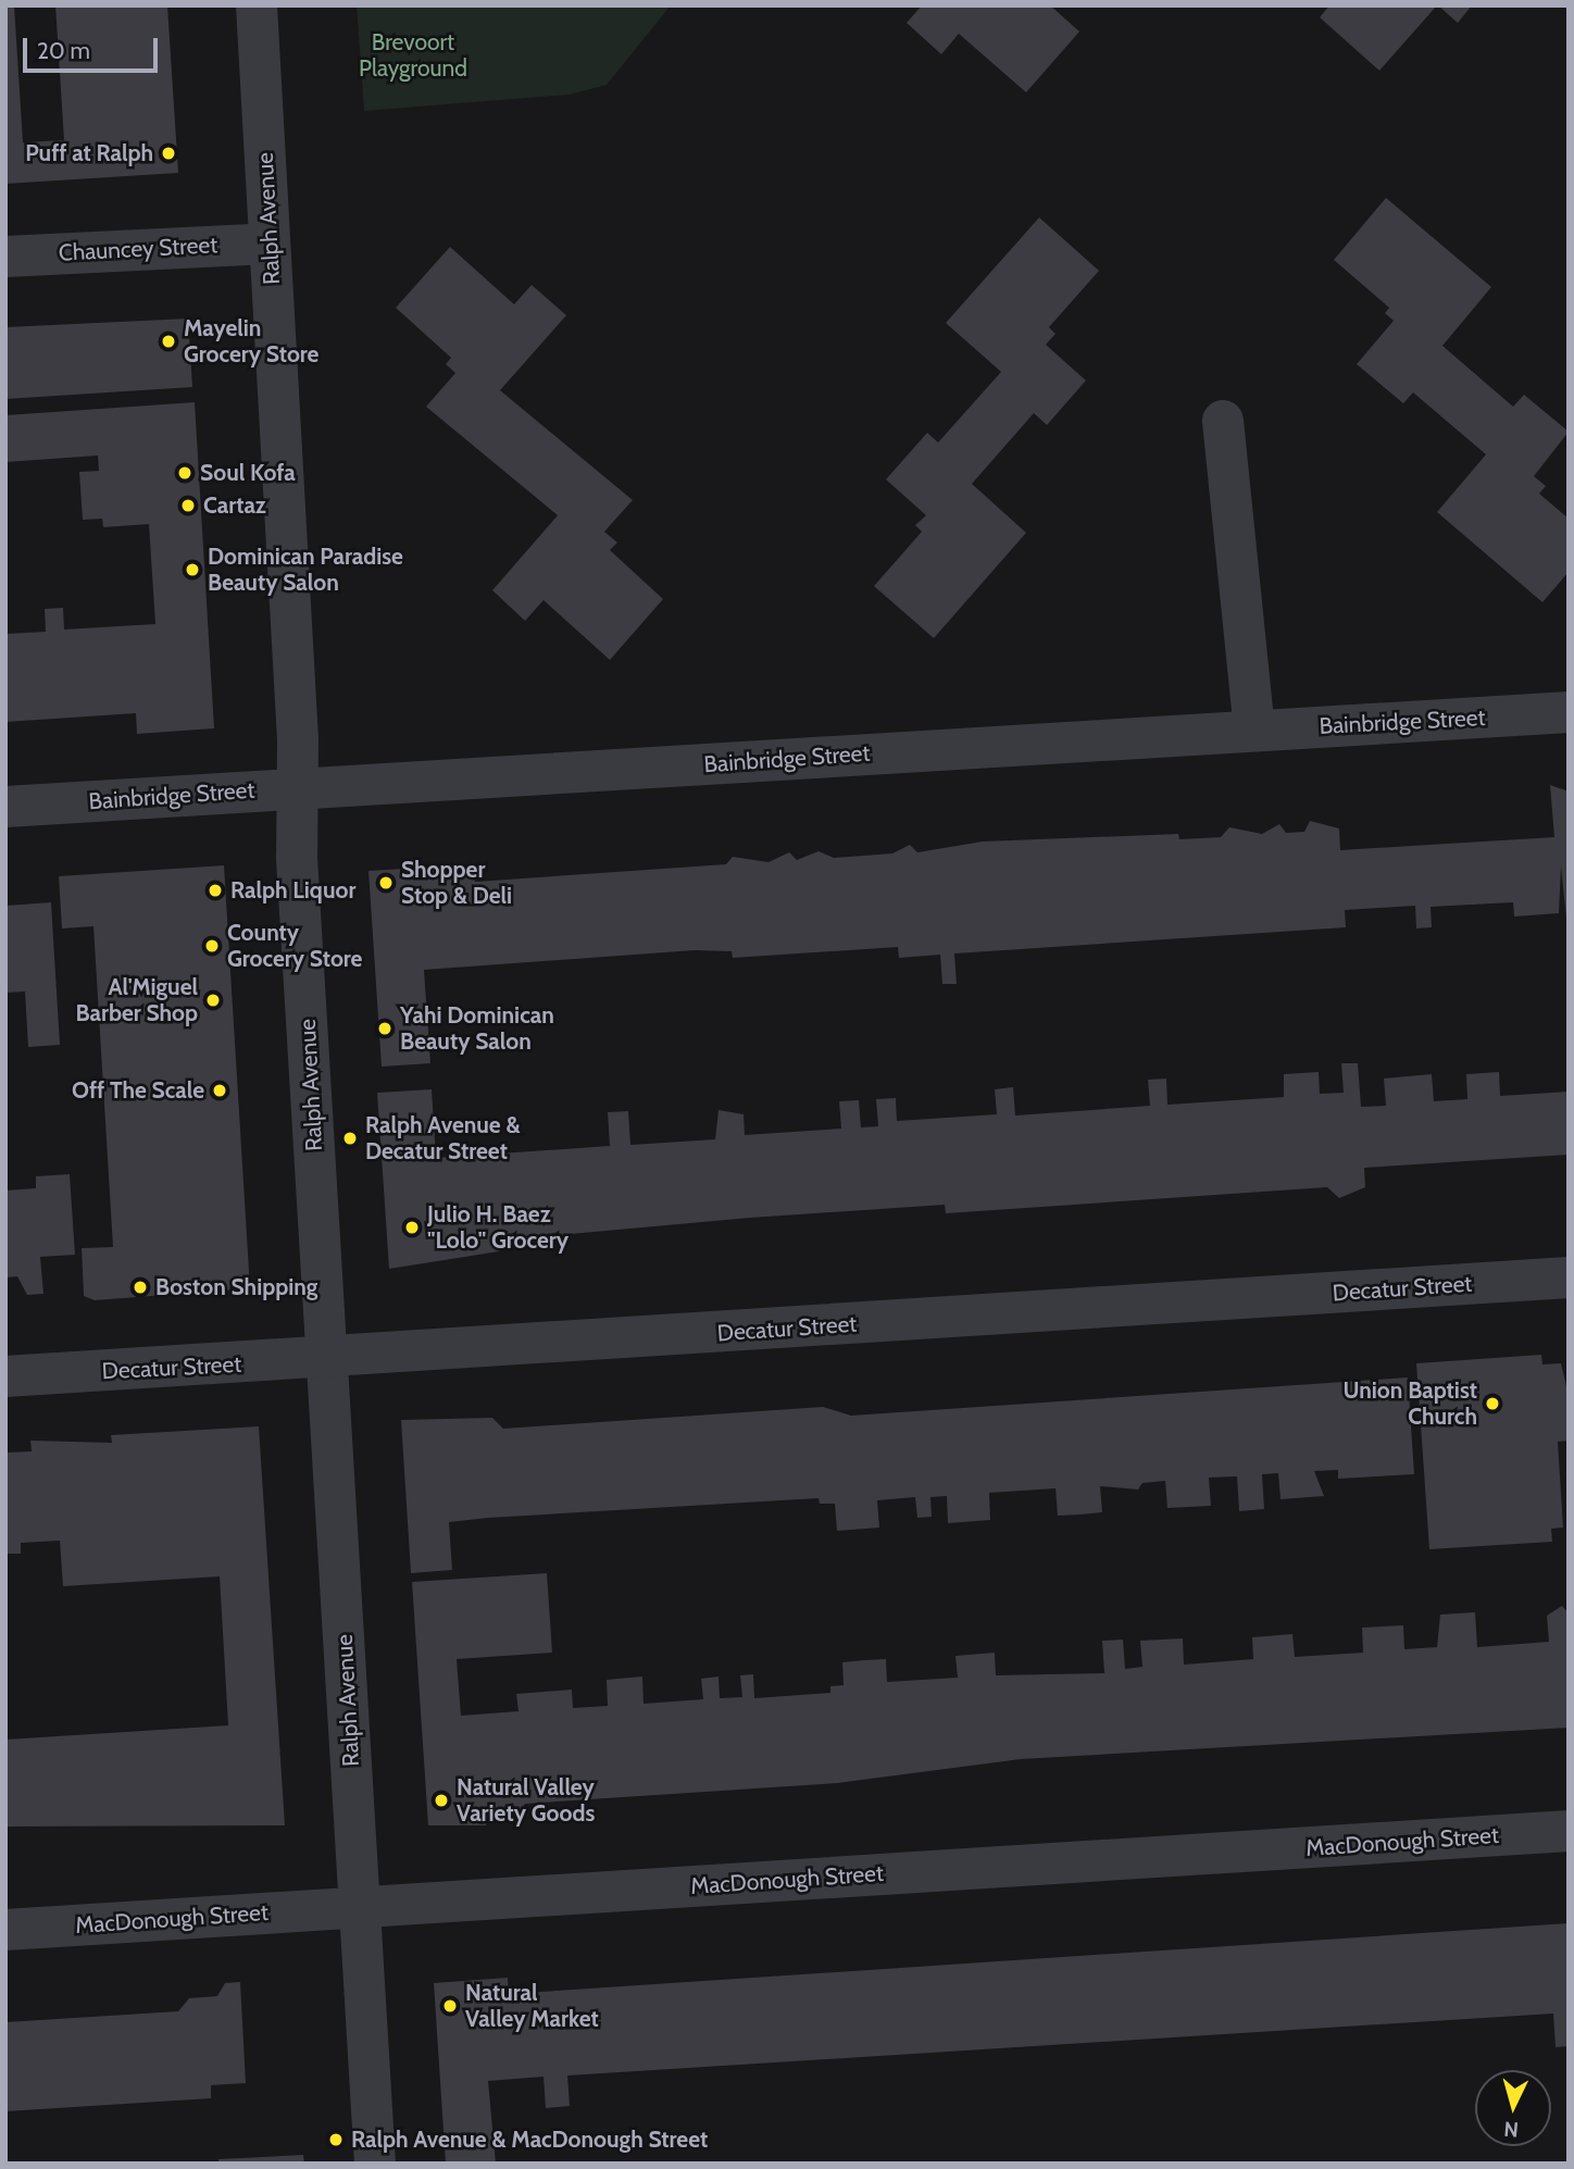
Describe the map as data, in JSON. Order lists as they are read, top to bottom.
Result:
{
  "streets": {
    "street": [
      "Ralph Avenue",
      "Chauncey Street",
      "Bainbridge Street",
      "Decatur Street",
      "MacDonough Street"
    ]
  },
  "crossings": [
    ["Ralph Avenue", "Chauncey Street"],
    ["Ralph Avenue", "Bainbridge Street"],
    ["Ralph Avenue", "Decatur Street"],
    ["Ralph Avenue", "MacDonough Street"]
  ],
  "parks": ["Brevoort Playground"],
  "places": [
    "Puff at Ralph",
    "Mayelin Grocery Store",
    "Soul Kofa",
    "Cartaz",
    "Dominican Paradise Beauty Salon",
    "Shopper Stop & Deli",
    "Ralph Liquor",
    "County Grocery Store",
    "Al'Miguel Barber Shop",
    "Yahi Dominican Beauty Salon",
    "Off The Scale",
    "Ralph Avenue & Decatur Street",
    "Julio H. Baez \"Lolo\" Grocery",
    "Boston Shipping",
    "Union Baptist Church",
    "Natural Valley Variety Goods",
    "Natural Valley Market",
    "Ralph Avenue & MacDonough Street"
  ],
  "scale_bar": "20 m",
  "north": "bottom"
}
